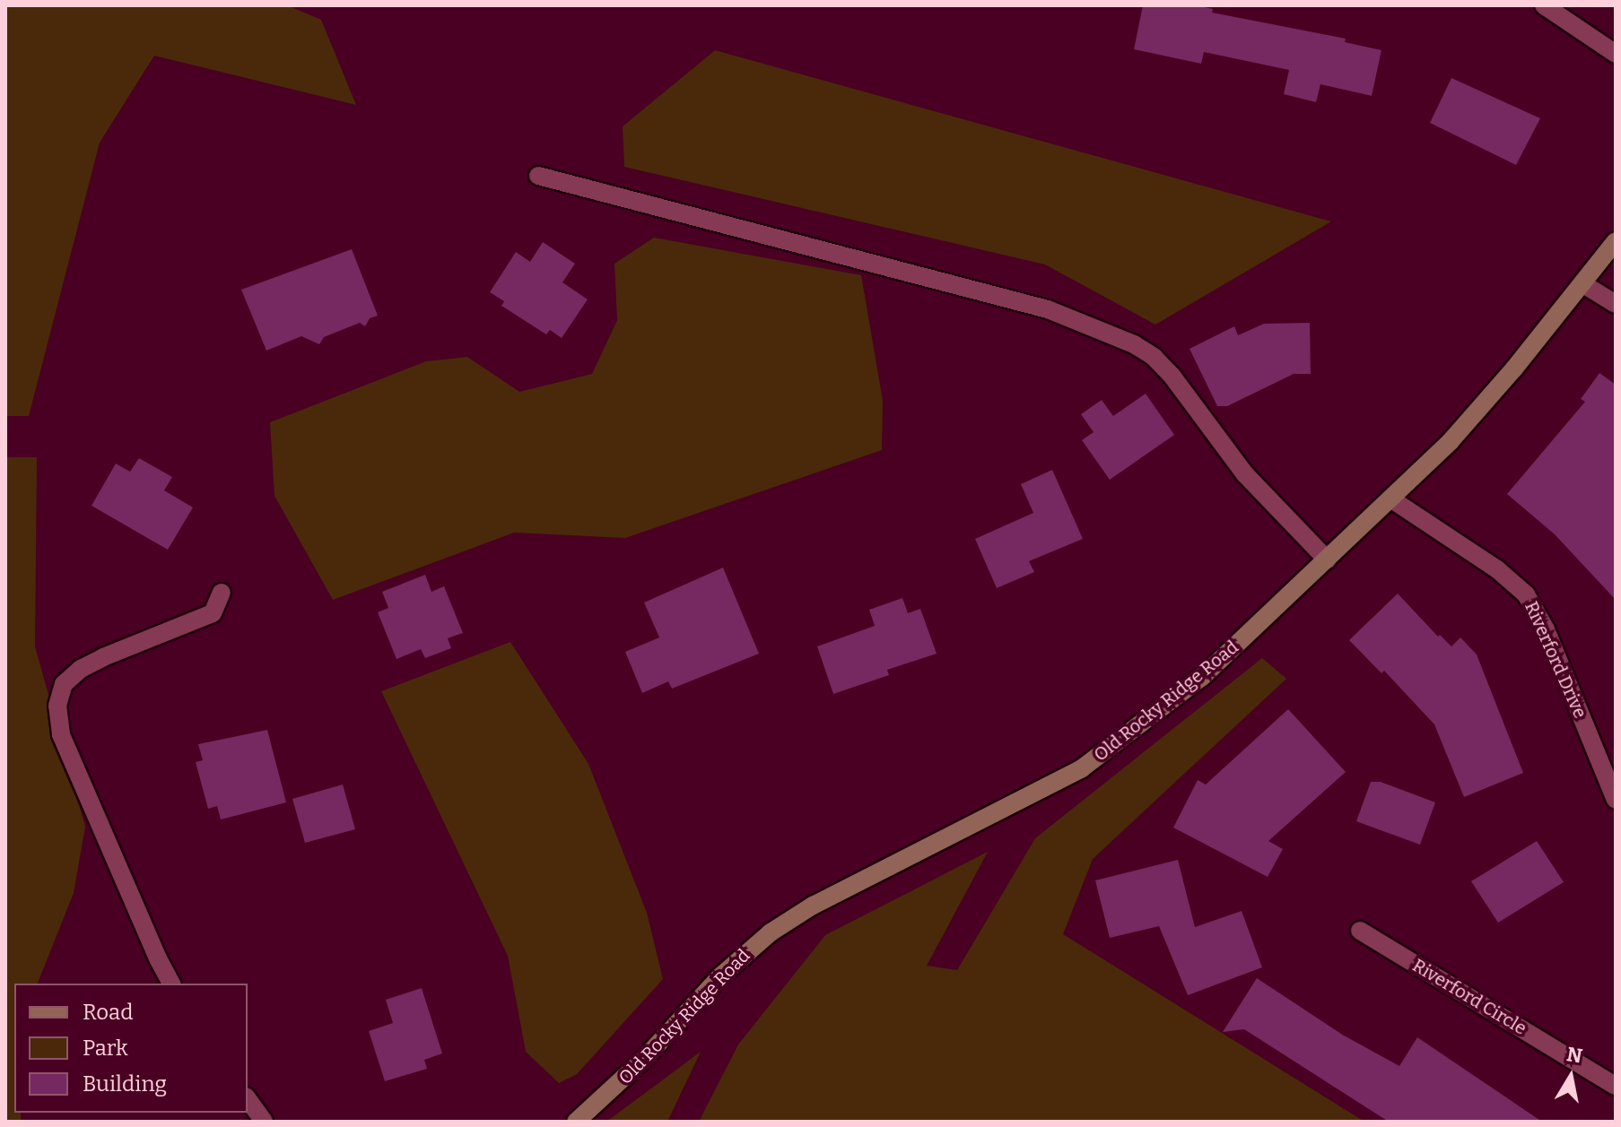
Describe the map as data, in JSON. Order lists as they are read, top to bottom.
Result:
{
  "streets": {
    "street": ["Riverford Drive", "Old Rocky Ridge Road", "Riverford Circle"]
  },
  "crossings": [
    ["Riverford Drive", "Old Rocky Ridge Road"]
  ],
  "legend": ["Road", "Park", "Building"],
  "north": "top"
}
